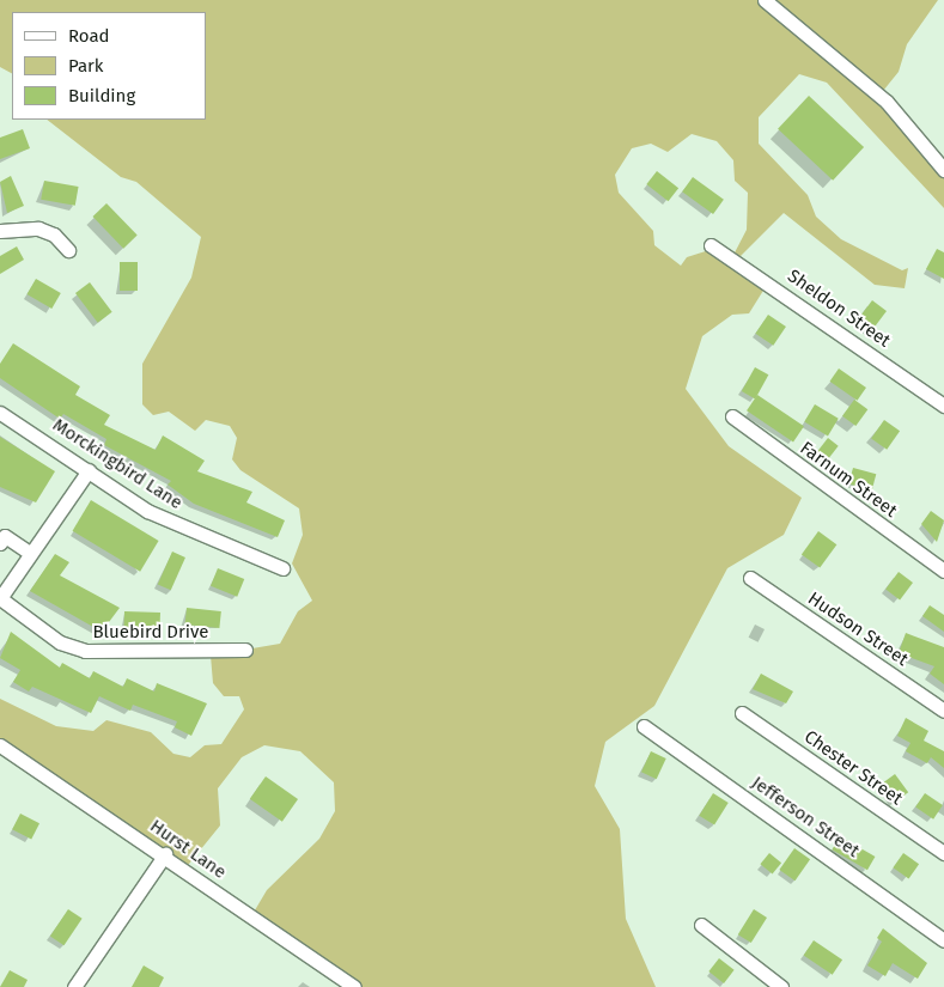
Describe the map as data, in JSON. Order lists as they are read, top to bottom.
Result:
{
  "streets": {
    "street": [
      "Sheldon Street",
      "Morckingbird Lane",
      "Farnum Street",
      "Hudson Street",
      "Bluebird Drive",
      "Chester Street",
      "Jefferson Street",
      "Hurst Lane"
    ]
  },
  "legend": ["Road", "Park", "Building"]
}
